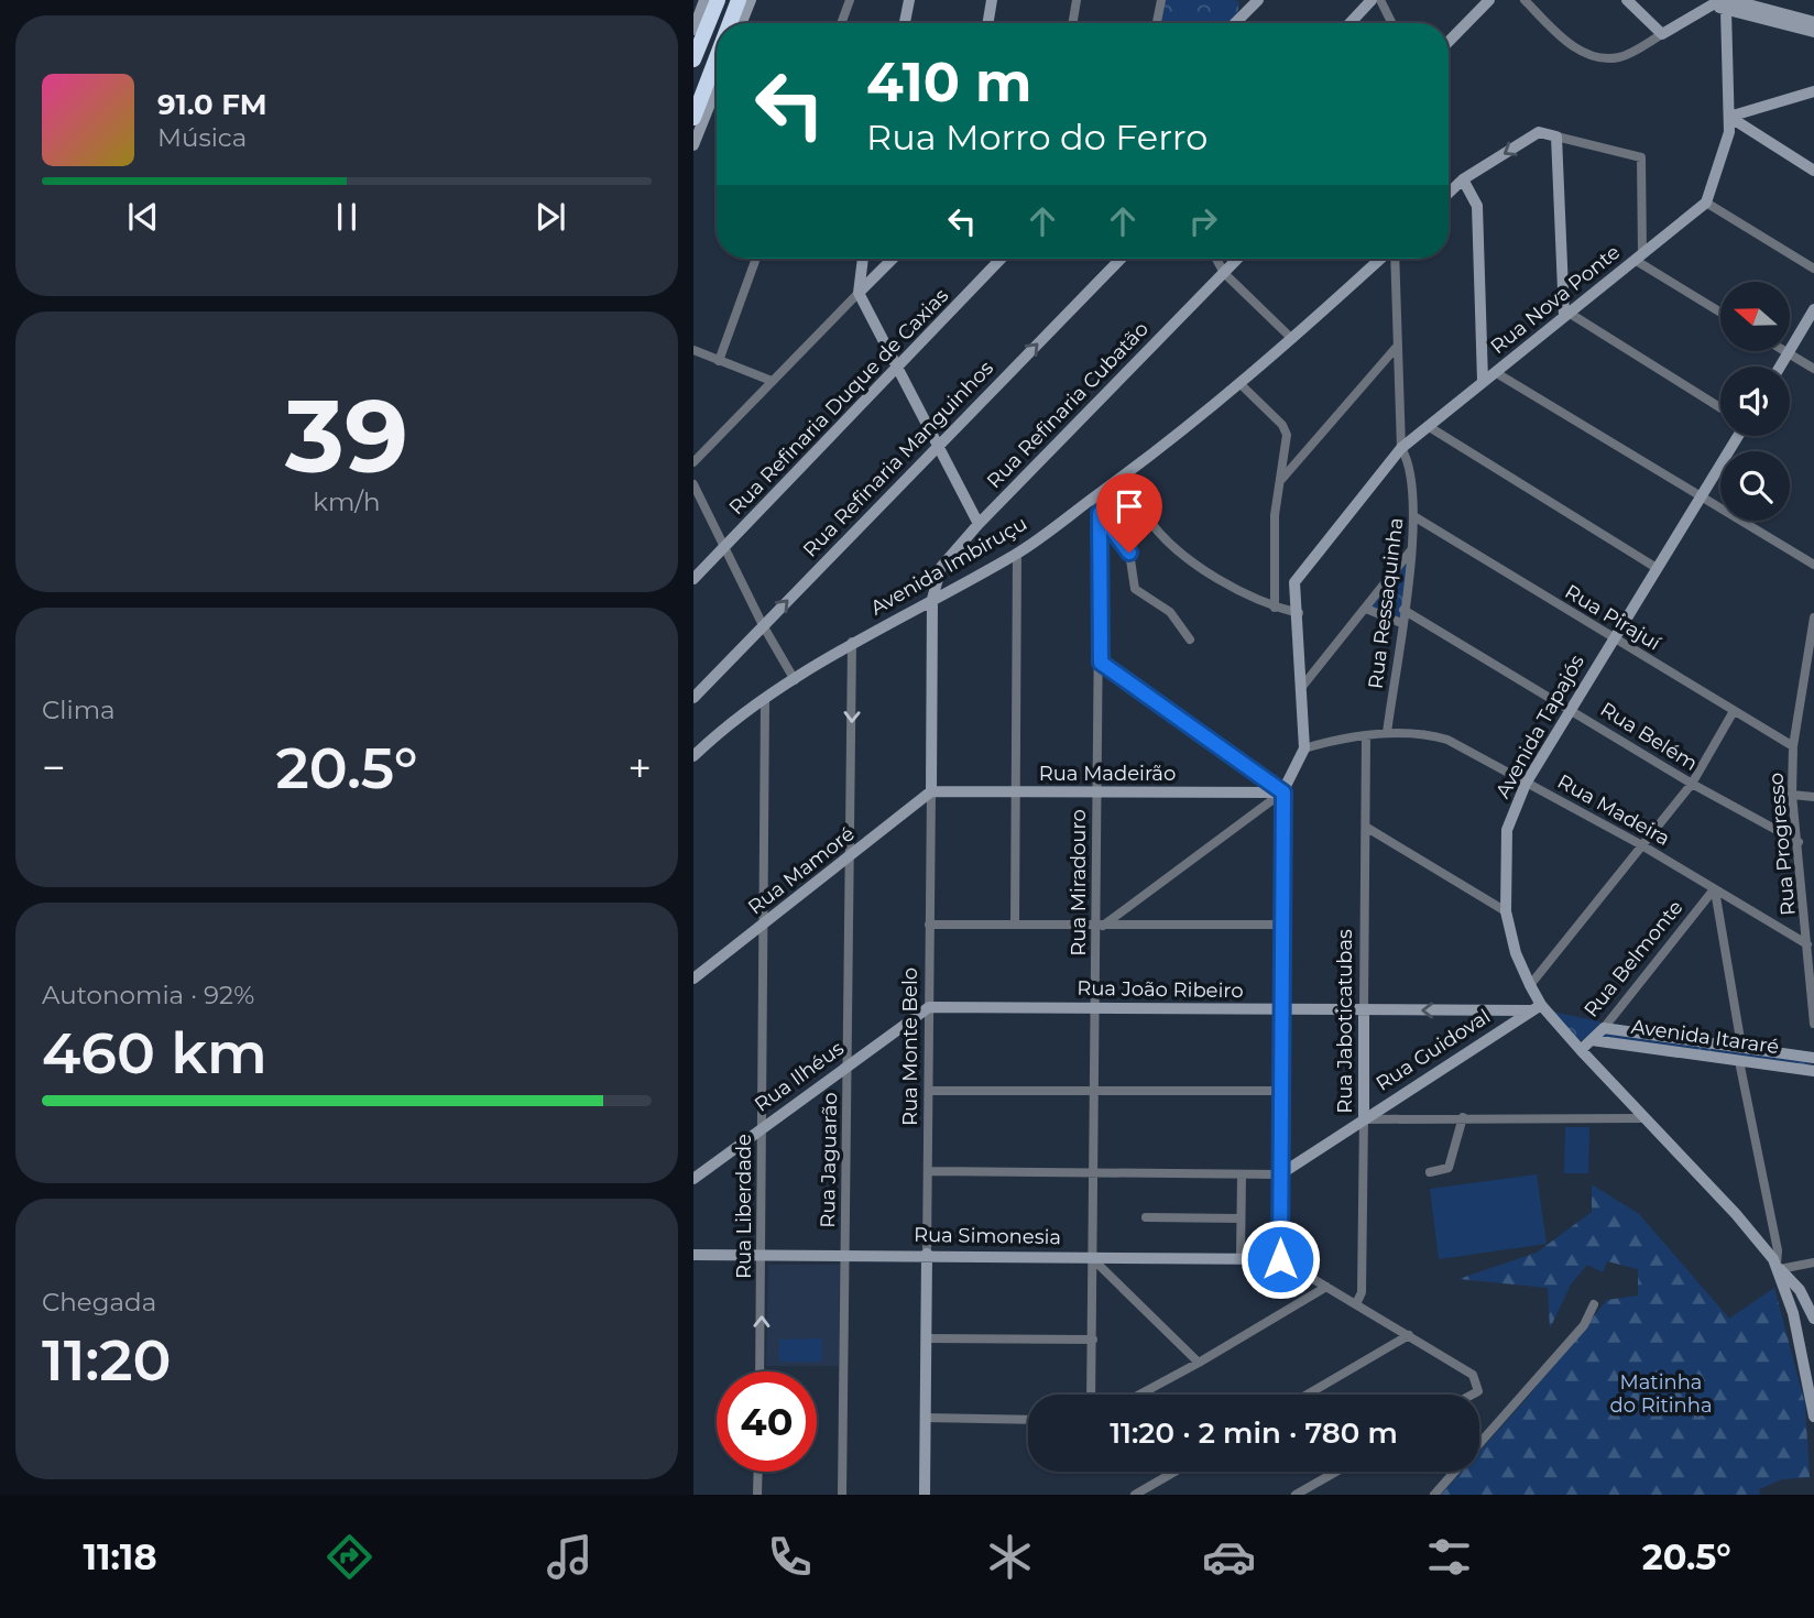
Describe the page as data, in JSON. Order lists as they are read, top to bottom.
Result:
{
  "streets": {
    "street": [
      "Rua Nova Ponte",
      "Rua Refinaria Duque de Caxias",
      "Rua Refinaria Cubatão",
      "Rua Refinaria Manguinhos",
      "Avenida Imbiruçu",
      "Rua Ressaquinha",
      "Rua Pirajuí",
      "Avenida Tapajós",
      "Rua Belém",
      "Rua Madeirão",
      "Rua Madeira",
      "Rua Progresso",
      "Rua Mamoré",
      "Rua Miradouro",
      "Rua Belmonte",
      "Rua João Ribeiro",
      "Rua Jaboticatubas",
      "Avenida Itararé",
      "Rua Monte Belo",
      "Rua Guidoval",
      "Rua Ilhéus",
      "Rua Jaguarão",
      "Rua Liberdade",
      "Rua Simonesia"
    ]
  },
  "crossings": [
    ["Rua Nova Ponte", "Rua Ressaquinha"],
    ["Rua Refinaria Cubatão", "Avenida Imbiruçu"],
    ["Rua Refinaria Cubatão", "Rua Monte Belo"],
    ["Avenida Imbiruçu", "Rua Miradouro"],
    ["Avenida Imbiruçu", "Rua Monte Belo"],
    ["Avenida Imbiruçu", "Rua Jaguarão"],
    ["Avenida Imbiruçu", "Rua Liberdade"],
    ["Rua Ressaquinha", "Rua Pirajuí"],
    ["Rua Ressaquinha", "Rua Belém"],
    ["Rua Ressaquinha", "Rua Madeira"],
    ["Rua Pirajuí", "Avenida Tapajós"],
    ["Rua Pirajuí", "Rua Progresso"],
    ["Avenida Tapajós", "Rua Belém"],
    ["Avenida Tapajós", "Rua Madeira"],
    ["Avenida Tapajós", "Rua Belmonte"],
    ["Avenida Tapajós", "Rua João Ribeiro"],
    ["Avenida Tapajós", "Rua Guidoval"],
    ["Rua Belém", "Rua Progresso"],
    ["Rua Madeirão", "Rua Mamoré"],
    ["Rua Madeirão", "Rua Miradouro"],
    ["Rua Madeirão", "Rua Monte Belo"],
    ["Rua Madeira", "Rua Progresso"],
    ["Rua Madeira", "Rua Belmonte"],
    ["Rua Madeira", "Rua Jaboticatubas"],
    ["Rua Mamoré", "Rua Monte Belo"],
    ["Rua Mamoré", "Rua Jaguarão"],
    ["Rua Mamoré", "Rua Liberdade"],
    ["Rua Miradouro", "Rua João Ribeiro"],
    ["Rua Miradouro", "Rua Simonesia"],
    ["Rua Belmonte", "Avenida Itararé"],
    ["Rua João Ribeiro", "Rua Jaboticatubas"],
    ["Rua João Ribeiro", "Rua Monte Belo"],
    ["Rua João Ribeiro", "Rua Guidoval"],
    ["Rua João Ribeiro", "Rua Ilhéus"],
    ["Rua Jaboticatubas", "Rua Guidoval"],
    ["Rua Monte Belo", "Rua Ilhéus"],
    ["Rua Monte Belo", "Rua Simonesia"],
    ["Rua Ilhéus", "Rua Jaguarão"],
    ["Rua Ilhéus", "Rua Liberdade"],
    ["Rua Jaguarão", "Rua Simonesia"],
    ["Rua Liberdade", "Rua Simonesia"]
  ],
  "one_way": ["Rua Refinaria Manguinhos"],
  "parks": ["Matinha do Ritinha"],
  "north": "left",
  "page": {
    "turn": ["410 m", "Rua Morro do Ferro"],
    "song": ["91.0 FM", "Música"],
    "tile": [
      ["39", "km/h"],
      "Clima",
      ["Autonomia · 92%", "460 km"],
      ["Chegada", "11:20"]
    ],
    "heat": ["−", "20.5°", "+"],
    "limit": "40",
    "trip": "11:20 · 2 min · 780 m",
    "tabs": ["11:18", "20.5°"]
  }
}
